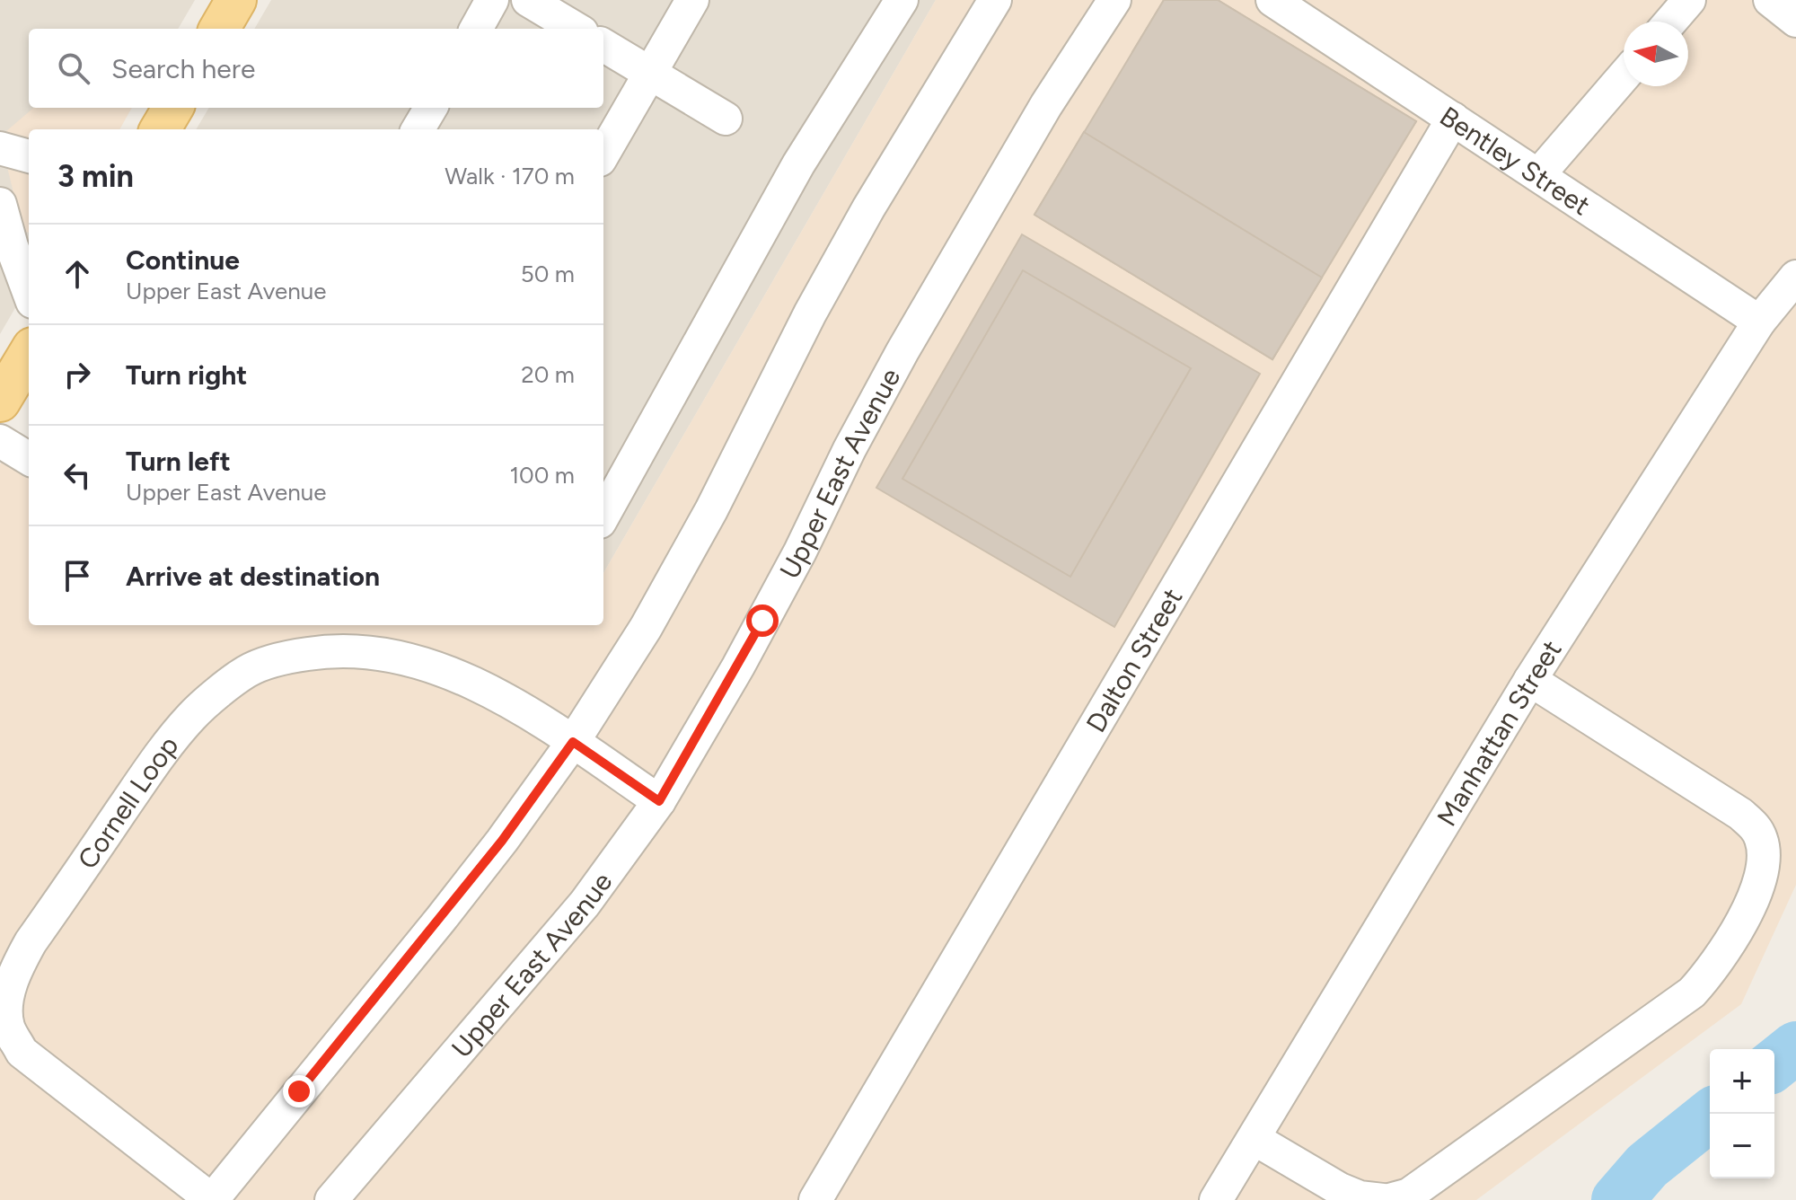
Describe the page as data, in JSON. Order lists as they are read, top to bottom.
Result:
{
  "streets": {
    "street": [
      "Bentley Street",
      "Upper East Avenue",
      "Dalton Street",
      "Manhattan Street",
      "Cornell Loop"
    ]
  },
  "crossings": [
    ["Bentley Street", "Dalton Street"],
    ["Bentley Street", "Manhattan Street"],
    ["Upper East Avenue", "Cornell Loop"]
  ],
  "north": "left",
  "page": {
    "search": "Search here",
    "heading": ["3 min", "Walk · 170 m"],
    "list": [
      ["Continue", "Upper East Avenue", "50 m"],
      ["Turn right", "20 m"],
      ["Turn left", "Upper East Avenue", "100 m"],
      "Arrive at destination"
    ],
    "map_buttons": ["+", "−"]
  }
}
